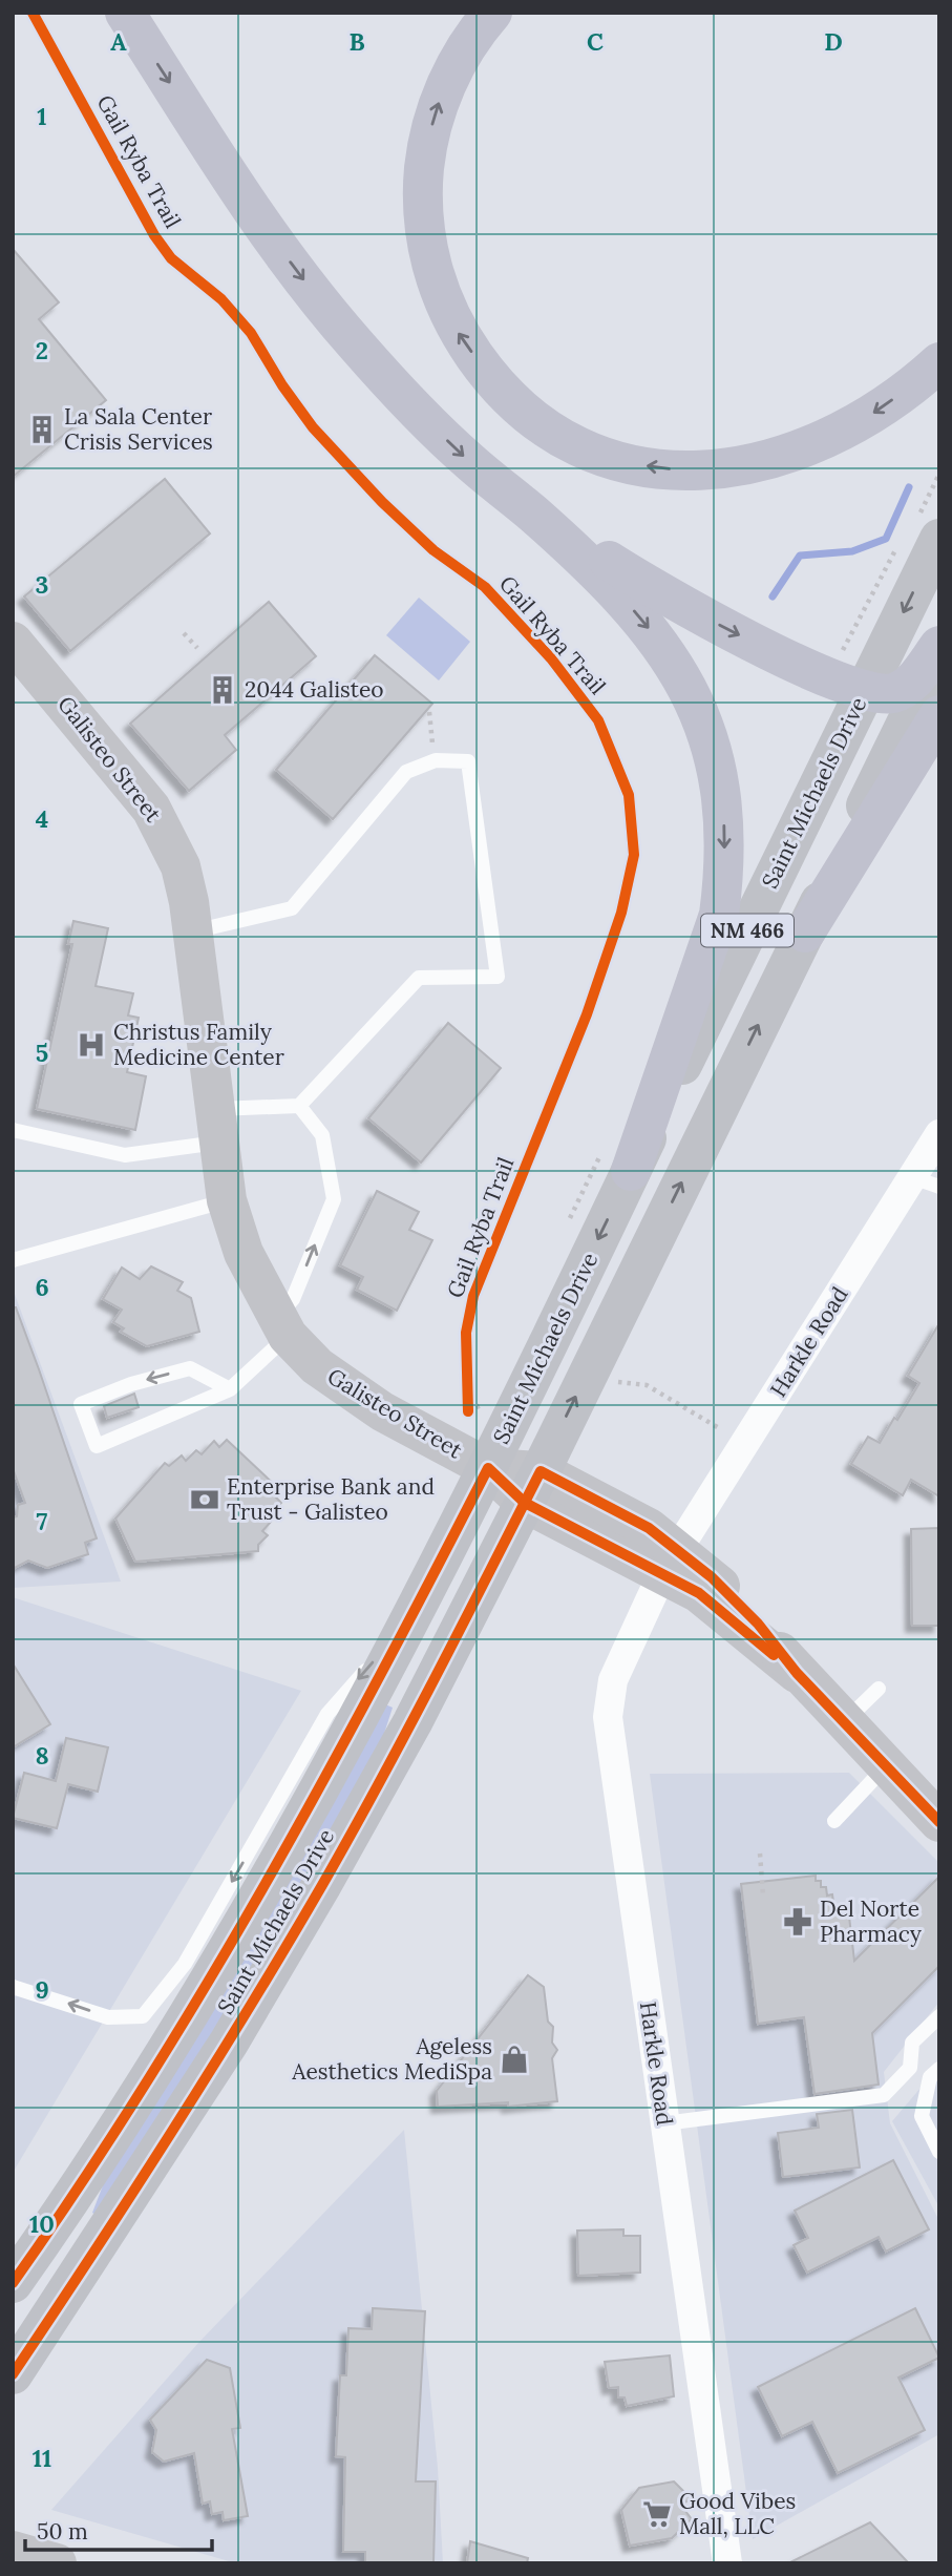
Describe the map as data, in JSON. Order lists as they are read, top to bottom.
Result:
{
  "streets": {
    "main road": ["Saint Michaels Drive", "NM 466"],
    "street": ["Galisteo Street", "Harkle Road"],
    "cycle path": ["Gail Ryba Trail"]
  },
  "crossings": [
    ["Galisteo Street", "Saint Michaels Drive"],
    ["Galisteo Street", "Harkle Road"]
  ],
  "places": {
    "building": ["La Sala Center Crisis Services", "2044 Galisteo"],
    "hospital": ["Christus Family Medicine Center"],
    "bank": ["Enterprise Bank and Trust - Galisteo"],
    "pharmacy": ["Del Norte Pharmacy"],
    "shop": ["Ageless Aesthetics MediSpa"],
    "supermarket": ["Good Vibes Mall, LLC"]
  },
  "scale_bar": "50 m",
  "grid": {
    "columns": [
      "A",
      "B",
      "C",
      "D"
    ],
    "rows": [
      "1",
      "2",
      "3",
      "4",
      "5",
      "6",
      "7",
      "8",
      "9",
      "10",
      "11"
    ]
  }
}
